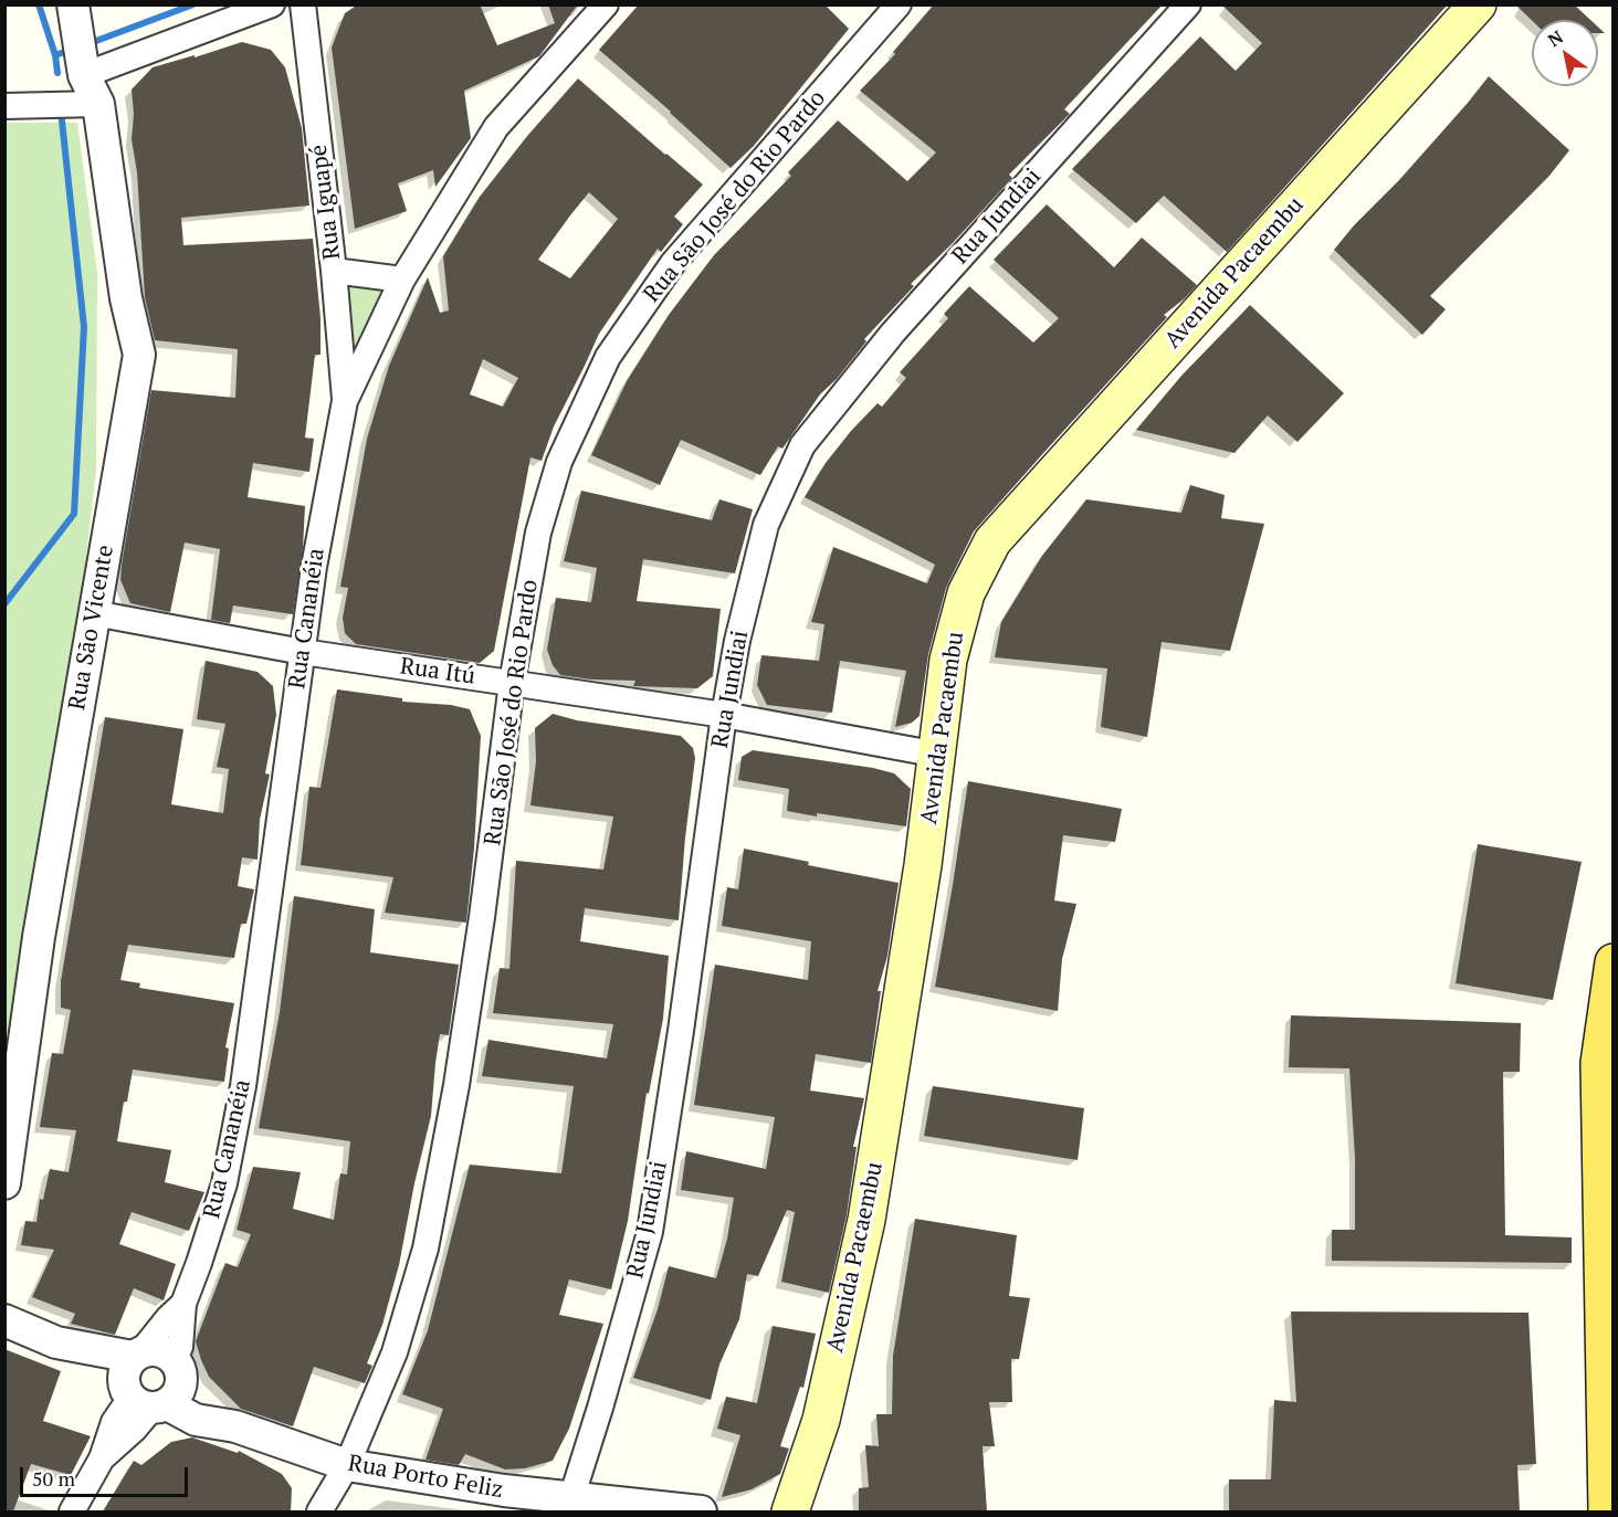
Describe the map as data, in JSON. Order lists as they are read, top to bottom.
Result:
{
  "streets": {
    "main road": ["Avenida Pacaembu"],
    "street": [
      "Rua São José do Rio Pardo",
      "Rua Iguapé",
      "Rua Jundiai",
      "Rua Cananéia",
      "Rua São Vicente",
      "Rua Itú",
      "Rua Porto Feliz"
    ]
  },
  "crossings": [
    ["Rua São José do Rio Pardo", "Rua Itú"],
    ["Rua São José do Rio Pardo", "Rua Porto Feliz"],
    ["Rua Iguapé", "Rua Cananéia"],
    ["Rua Jundiai", "Rua Itú"],
    ["Rua Jundiai", "Rua Porto Feliz"],
    ["Avenida Pacaembu", "Rua Itú"],
    ["Rua Cananéia", "Rua Itú"],
    ["Rua Cananéia", "Rua Porto Feliz"],
    ["Rua São Vicente", "Rua Itú"]
  ],
  "scale_bar": "50 m",
  "north": "top left"
}
